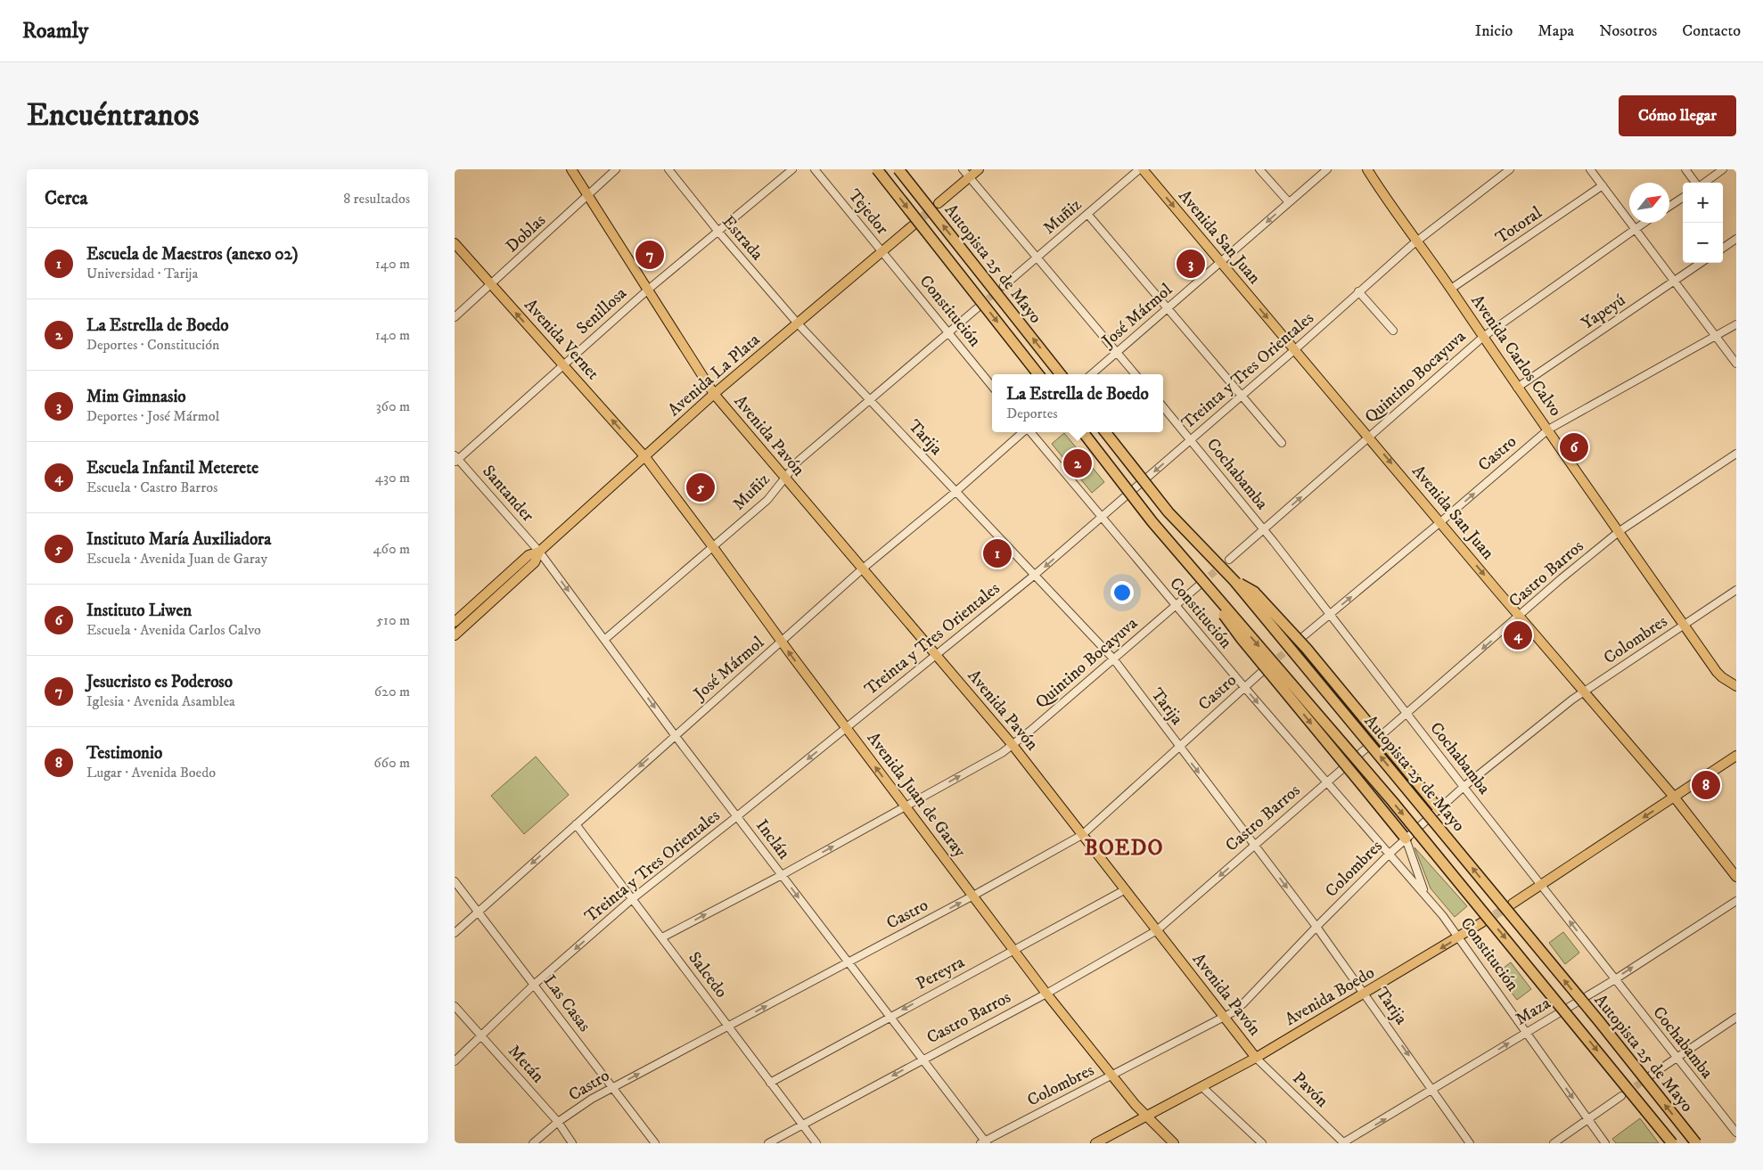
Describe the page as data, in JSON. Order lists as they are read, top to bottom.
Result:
{
  "streets": {
    "highway": ["Autopista 25 de Mayo"],
    "main road": [
      "Avenida San Juan",
      "Avenida Vernet",
      "Avenida Carlos Calvo",
      "Avenida La Plata",
      "Avenida Pavón",
      "Avenida Juan de Garay",
      "Avenida Boedo"
    ],
    "street": [
      "Tejedor",
      "Muñiz",
      "Totoral",
      "Doblas",
      "Estrada",
      "Senillosa",
      "Constitución",
      "Yapeyú",
      "José Mármol",
      "Treinta y Tres Orientales",
      "Quintino Bocayuva",
      "Tarija",
      "Castro",
      "Cochabamba",
      "Santander",
      "Castro Barros",
      "Colombres",
      "Inclán",
      "Pereyra",
      "Salcedo",
      "Las Casas",
      "Maza",
      "Metán",
      "Pavón"
    ]
  },
  "crossings": [
    ["Tejedor", "Constitución"],
    ["Tejedor", "Avenida La Plata"],
    ["Muñiz", "Avenida San Juan"],
    ["Muñiz", "Constitución"],
    ["Muñiz", "Avenida Pavón"],
    ["Muñiz", "Tarija"],
    ["Muñiz", "Avenida Juan de Garay"],
    ["Muñiz", "Inclán"],
    ["Totoral", "Avenida Carlos Calvo"],
    ["Doblas", "Avenida Vernet"],
    ["Doblas", "Avenida Pavón"],
    ["Avenida San Juan", "José Mármol"],
    ["Avenida San Juan", "Treinta y Tres Orientales"],
    ["Avenida San Juan", "Quintino Bocayuva"],
    ["Avenida San Juan", "Castro"],
    ["Avenida San Juan", "Castro Barros"],
    ["Avenida San Juan", "Colombres"],
    ["Estrada", "Senillosa"],
    ["Estrada", "Avenida La Plata"],
    ["Estrada", "Tarija"],
    ["Senillosa", "Avenida Vernet"],
    ["Senillosa", "Avenida Pavón"],
    ["Senillosa", "Santander"],
    ["Constitución", "Treinta y Tres Orientales"],
    ["Constitución", "Avenida La Plata"],
    ["Constitución", "Quintino Bocayuva"],
    ["Constitución", "Castro"],
    ["Constitución", "Castro Barros"],
    ["Constitución", "Colombres"],
    ["Constitución", "Avenida Boedo"],
    ["Constitución", "Maza"],
    ["Yapeyú", "Avenida Carlos Calvo"],
    ["José Mármol", "Avenida Pavón"],
    ["José Mármol", "Tarija"],
    ["José Mármol", "Avenida Juan de Garay"],
    ["José Mármol", "Inclán"],
    ["José Mármol", "Salcedo"],
    ["José Mármol", "Las Casas"],
    ["Avenida Vernet", "Avenida La Plata"],
    ["Avenida Vernet", "Avenida Juan de Garay"],
    ["Avenida Carlos Calvo", "Treinta y Tres Orientales"],
    ["Avenida Carlos Calvo", "Quintino Bocayuva"],
    ["Avenida Carlos Calvo", "Castro"],
    ["Avenida Carlos Calvo", "Castro Barros"],
    ["Avenida Carlos Calvo", "Colombres"],
    ["Treinta y Tres Orientales", "Avenida Pavón"],
    ["Treinta y Tres Orientales", "Tarija"],
    ["Treinta y Tres Orientales", "Cochabamba"],
    ["Treinta y Tres Orientales", "Avenida Juan de Garay"],
    ["Treinta y Tres Orientales", "Inclán"],
    ["Treinta y Tres Orientales", "Salcedo"],
    ["Treinta y Tres Orientales", "Las Casas"],
    ["Treinta y Tres Orientales", "Metán"],
    ["Avenida La Plata", "Avenida Pavón"],
    ["Avenida La Plata", "Tarija"],
    ["Avenida La Plata", "Santander"],
    ["Avenida La Plata", "Avenida Juan de Garay"],
    ["Avenida La Plata", "Inclán"],
    ["Quintino Bocayuva", "Avenida Pavón"],
    ["Quintino Bocayuva", "Tarija"],
    ["Quintino Bocayuva", "Cochabamba"],
    ["Quintino Bocayuva", "Avenida Juan de Garay"],
    ["Quintino Bocayuva", "Inclán"],
    ["Quintino Bocayuva", "Salcedo"],
    ["Avenida Pavón", "Castro"],
    ["Avenida Pavón", "Castro Barros"],
    ["Avenida Pavón", "Colombres"],
    ["Avenida Pavón", "Pereyra"],
    ["Avenida Pavón", "Avenida Boedo"],
    ["Avenida Pavón", "Pavón"],
    ["Tarija", "Castro"],
    ["Tarija", "Castro Barros"],
    ["Tarija", "Colombres"],
    ["Tarija", "Avenida Boedo"],
    ["Tarija", "Maza"],
    ["Castro", "Cochabamba"],
    ["Castro", "Avenida Juan de Garay"],
    ["Castro", "Inclán"],
    ["Castro", "Salcedo"],
    ["Castro", "Las Casas"],
    ["Castro", "Metán"],
    ["Cochabamba", "Castro Barros"],
    ["Cochabamba", "Colombres"],
    ["Cochabamba", "Maza"],
    ["Santander", "Inclán"],
    ["Castro Barros", "Avenida Juan de Garay"],
    ["Castro Barros", "Inclán"],
    ["Castro Barros", "Salcedo"],
    ["Colombres", "Avenida Juan de Garay"],
    ["Colombres", "Inclán"],
    ["Avenida Juan de Garay", "Pereyra"],
    ["Avenida Juan de Garay", "Avenida Boedo"],
    ["Inclán", "Pereyra"],
    ["Pereyra", "Salcedo"],
    ["Avenida Boedo", "Pavón"],
    ["Maza", "Pavón"]
  ],
  "one_way": [
    "Avenida San Juan",
    "Avenida Vernet",
    "Quintino Bocayuva",
    "Castro",
    "Inclán",
    "Maza"
  ],
  "districts": ["BOEDO"],
  "north": "top right",
  "page": {
    "header": "Roamly",
    "nav": [
      "Inicio",
      "Mapa",
      "Nosotros",
      "Contacto"
    ],
    "buttons": "Cómo llegar",
    "title": "Encuéntranos",
    "heading": ["Cerca", "8 resultados"],
    "map_buttons": ["+", "−"],
    "list": [
      {
        "mark": "1",
        "name": "Escuela de Maestros (anexo 02)",
        "note": "Universidad · Tarija",
        "value": "140 m"
      },
      {
        "mark": "2",
        "name": "La Estrella de Boedo",
        "note": "Deportes · Constitución",
        "value": "140 m"
      },
      {
        "mark": "3",
        "name": "Mim Gimnasio",
        "note": "Deportes · José Mármol",
        "value": "360 m"
      },
      {
        "mark": "4",
        "name": "Escuela Infantil Meterete",
        "note": "Escuela · Castro Barros",
        "value": "430 m"
      },
      {
        "mark": "5",
        "name": "Instituto María Auxiliadora",
        "note": "Escuela · Avenida Juan de Garay",
        "value": "460 m"
      },
      {
        "mark": "6",
        "name": "Instituto Liwen",
        "note": "Escuela · Avenida Carlos Calvo",
        "value": "510 m"
      },
      {
        "mark": "7",
        "name": "Jesucristo es Poderoso",
        "note": "Iglesia · Avenida Asamblea",
        "value": "620 m"
      },
      {
        "mark": "8",
        "name": "Testimonio",
        "note": "Lugar · Avenida Boedo",
        "value": "660 m"
      }
    ],
    "pins": [
      "7",
      "3",
      "6",
      "2",
      "5",
      "1",
      "4",
      "8"
    ],
    "popup": ["La Estrella de Boedo", "Deportes"]
  }
}
